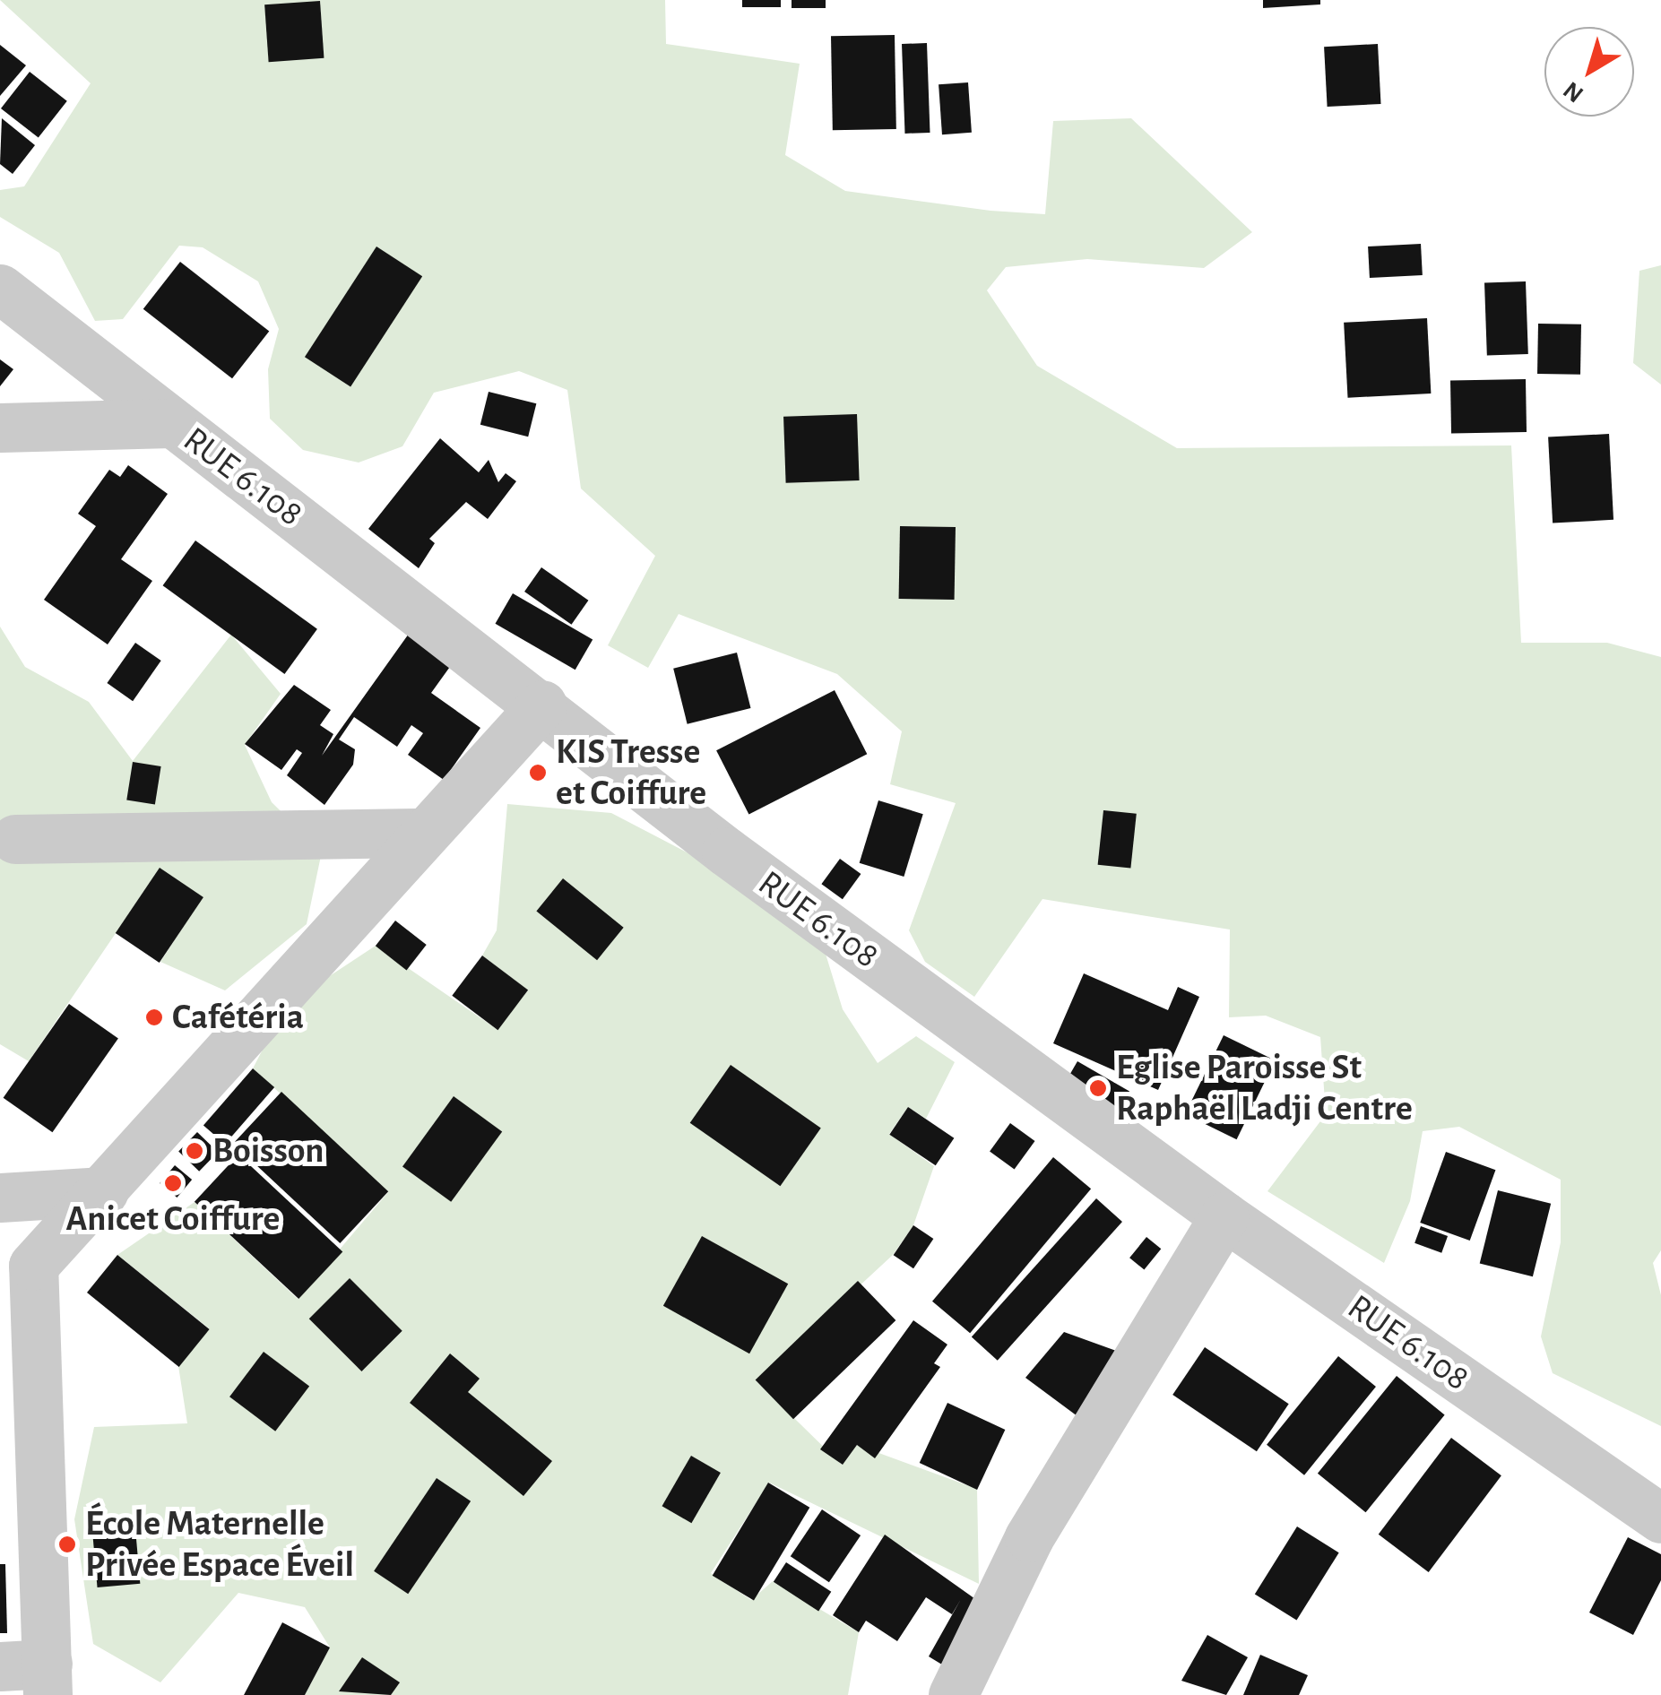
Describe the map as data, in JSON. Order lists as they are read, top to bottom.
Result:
{
  "streets": {
    "street": ["RUE 6.108"]
  },
  "places": [
    "KIS Tresse et Coiffure",
    "Cafétéria",
    "Eglise Paroisse St Raphaël Ladji Centre",
    "Boisson",
    "Anicet Coiffure",
    "École Maternelle Privée Espace Éveil"
  ],
  "north": "bottom left"
}
